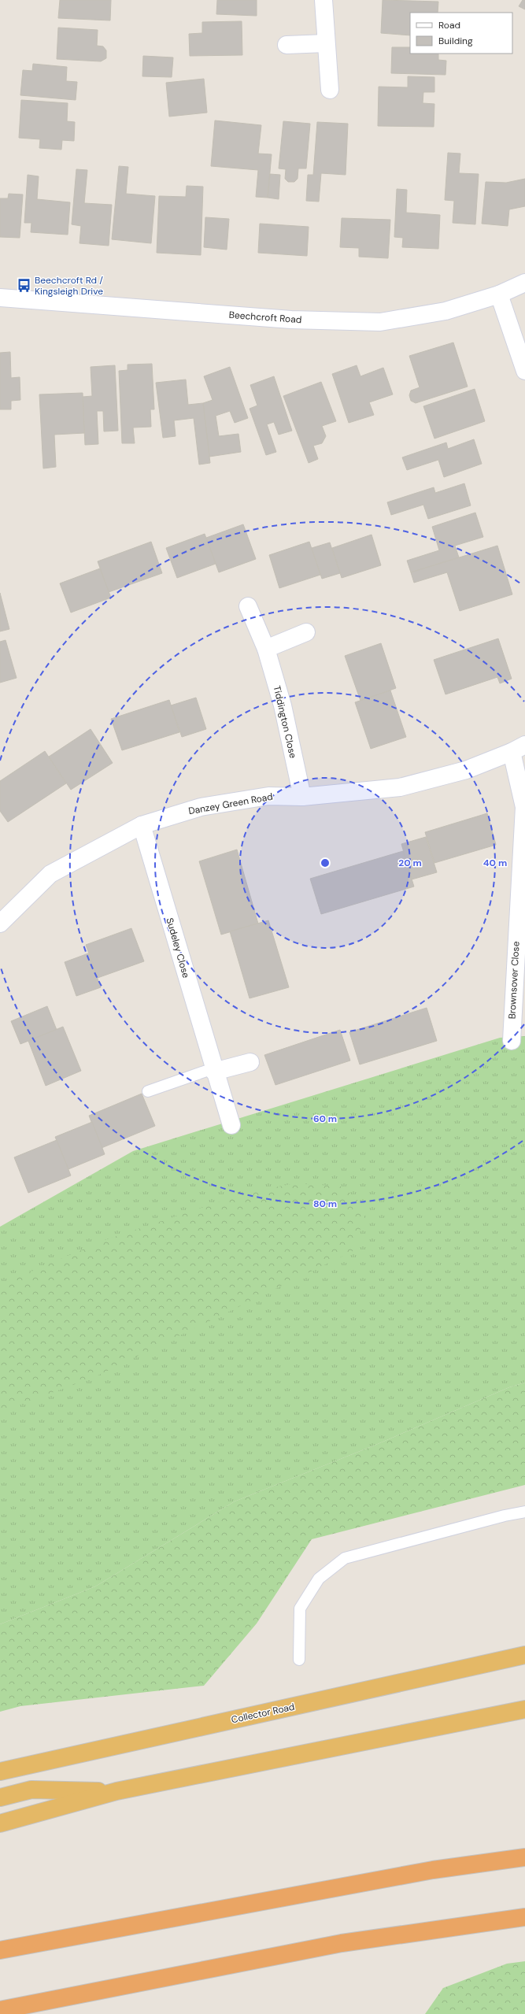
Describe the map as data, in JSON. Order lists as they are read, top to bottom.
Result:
{
  "streets": {
    "highway": ["Collector Road"],
    "street": [
      "Beechcroft Road",
      "Tiddington Close",
      "Danzey Green Road",
      "Sudeley Close",
      "Brownsover Close"
    ]
  },
  "crossings": [
    ["Tiddington Close", "Danzey Green Road"],
    ["Danzey Green Road", "Sudeley Close"],
    ["Danzey Green Road", "Brownsover Close"]
  ],
  "places": {
    "bus stop": ["Beechcroft Rd / Kingsleigh Drive"]
  },
  "legend": ["Road", "Building"],
  "rings": [
    "20 m",
    "40 m",
    "60 m",
    "80 m"
  ]
}
